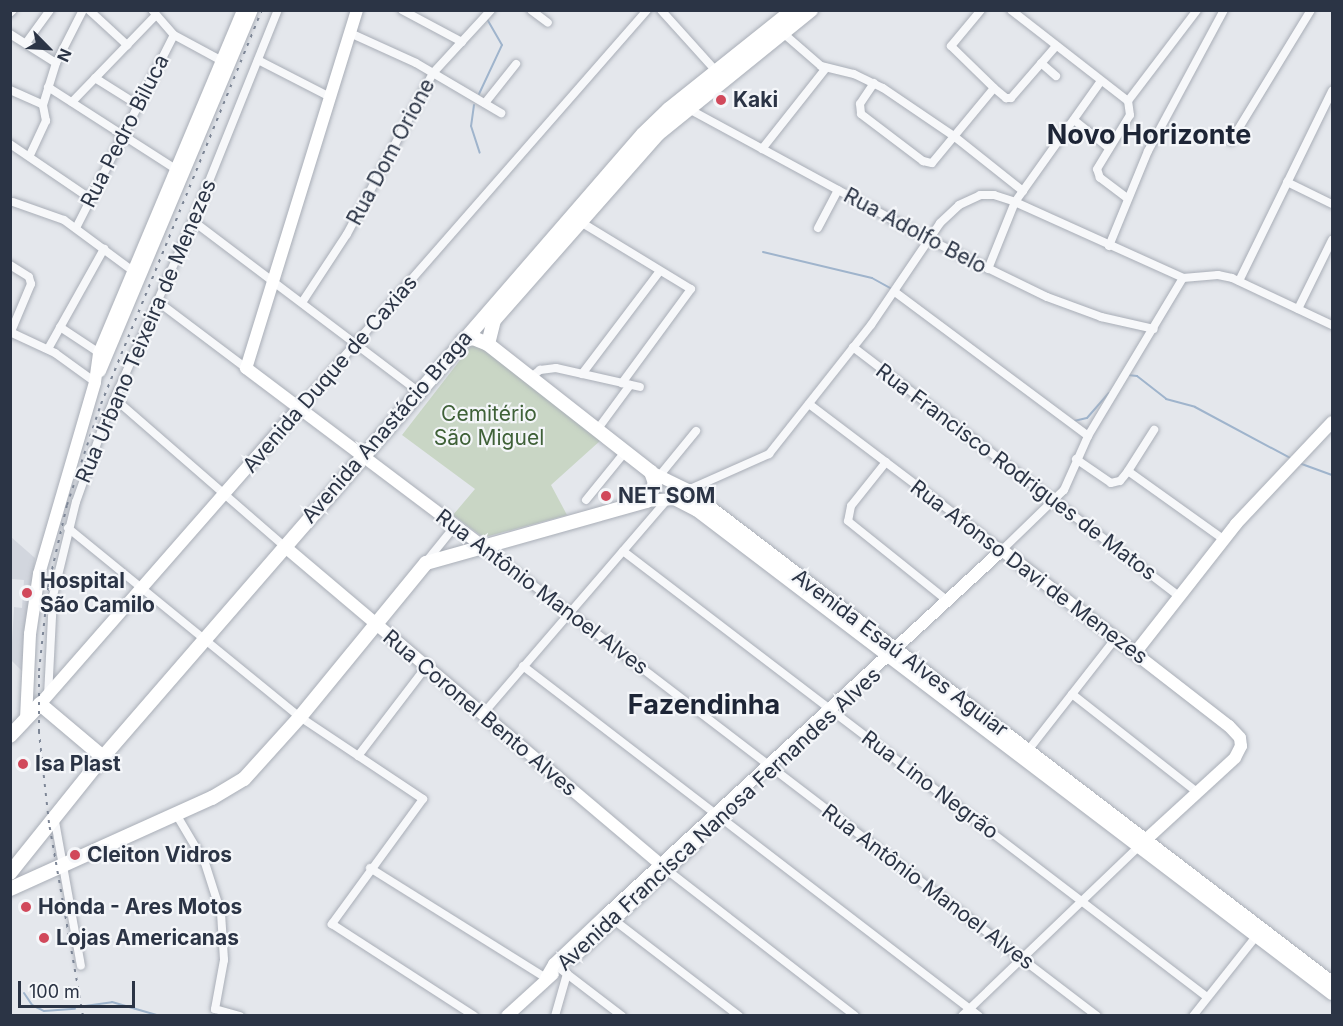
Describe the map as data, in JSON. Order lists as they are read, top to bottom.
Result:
{
  "streets": {
    "main road": ["Avenida Duque de Caxias", "Avenida Anastácio Braga", "Avenida Esaú Alves Aguiar"],
    "street": [
      "Rua Pedro Biluca",
      "Rua Dom Orione",
      "Rua Adolfo Belo",
      "Rua Urbano Teixeira de Menezes",
      "Rua Francisco Rodrigues de Matos",
      "Rua Afonso Davi de Menezes",
      "Rua Antônio Manoel Alves",
      "Rua Coronel Bento Alves",
      "Rua Lino Negrão",
      "Avenida Francisca Nanosa Fernandes Alves"
    ]
  },
  "crossings": [
    ["Rua Adolfo Belo", "Avenida Anastácio Braga"],
    ["Rua Adolfo Belo", "Avenida Francisca Nanosa Fernandes Alves"],
    ["Rua Urbano Teixeira de Menezes", "Avenida Duque de Caxias"],
    ["Rua Urbano Teixeira de Menezes", "Rua Antônio Manoel Alves"],
    ["Rua Urbano Teixeira de Menezes", "Rua Coronel Bento Alves"],
    ["Avenida Duque de Caxias", "Rua Antônio Manoel Alves"],
    ["Avenida Duque de Caxias", "Rua Coronel Bento Alves"],
    ["Avenida Anastácio Braga", "Rua Antônio Manoel Alves"],
    ["Avenida Anastácio Braga", "Avenida Esaú Alves Aguiar"],
    ["Avenida Anastácio Braga", "Rua Coronel Bento Alves"],
    ["Rua Francisco Rodrigues de Matos", "Avenida Francisca Nanosa Fernandes Alves"],
    ["Rua Afonso Davi de Menezes", "Avenida Francisca Nanosa Fernandes Alves"],
    ["Rua Antônio Manoel Alves", "Avenida Francisca Nanosa Fernandes Alves"],
    ["Avenida Esaú Alves Aguiar", "Avenida Francisca Nanosa Fernandes Alves"],
    ["Rua Coronel Bento Alves", "Avenida Francisca Nanosa Fernandes Alves"],
    ["Rua Lino Negrão", "Avenida Francisca Nanosa Fernandes Alves"]
  ],
  "districts": ["Novo Horizonte", "Fazendinha"],
  "parks": ["Cemitério São Miguel"],
  "places": [
    "Kaki",
    "NET SOM",
    "Hospital São Camilo",
    "Isa Plast",
    "Cleiton Vidros",
    "Honda - Ares Motos",
    "Lojas Americanas"
  ],
  "scale_bar": "100 m",
  "north": "bottom right"
}
